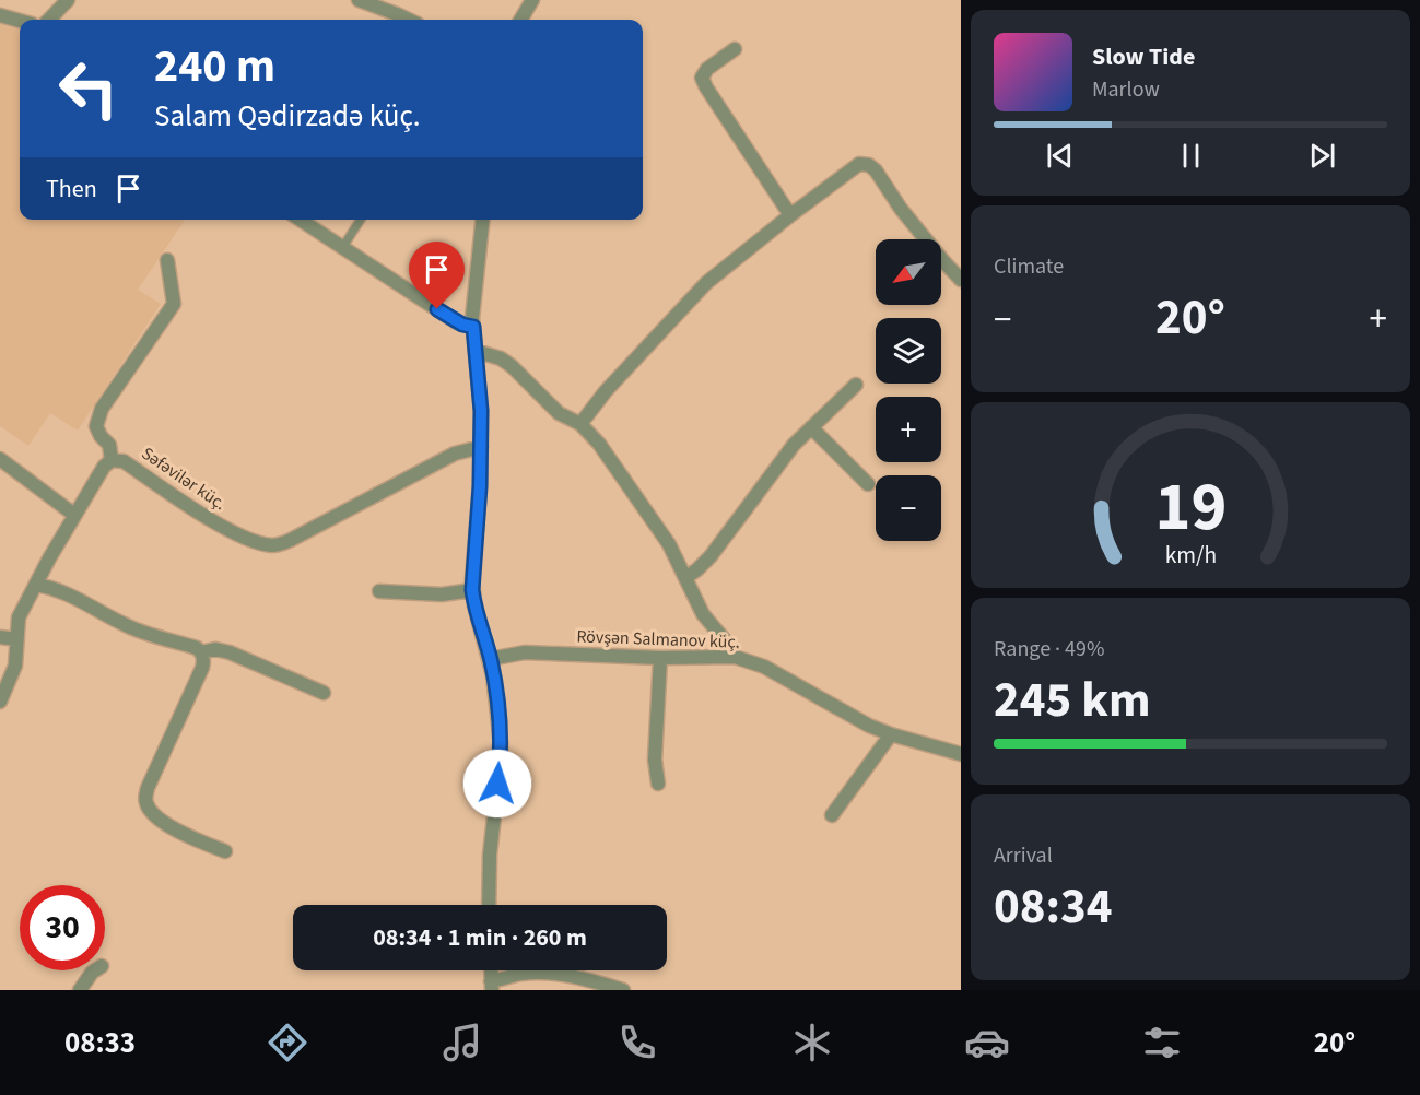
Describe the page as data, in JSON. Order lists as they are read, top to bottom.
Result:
{
  "streets": {
    "street": ["Səfəvilər küç.", "Rövşən Salmanov küç."]
  },
  "north": "bottom left",
  "page": {
    "turn": ["240 m", "Salam Qədirzadə küç."],
    "song": ["Slow Tide", "Marlow"],
    "then": "Then",
    "tile": [
      "Climate",
      ["Range · 49%", "245 km"],
      ["Arrival", "08:34"]
    ],
    "map_buttons": ["+", "−"],
    "heat": ["−", "20°", "+"],
    "limit": "30",
    "trip": "08:34 · 1 min · 260 m",
    "tabs": ["08:33", "20°"],
    "gauge": ["19", "km/h"]
  }
}
